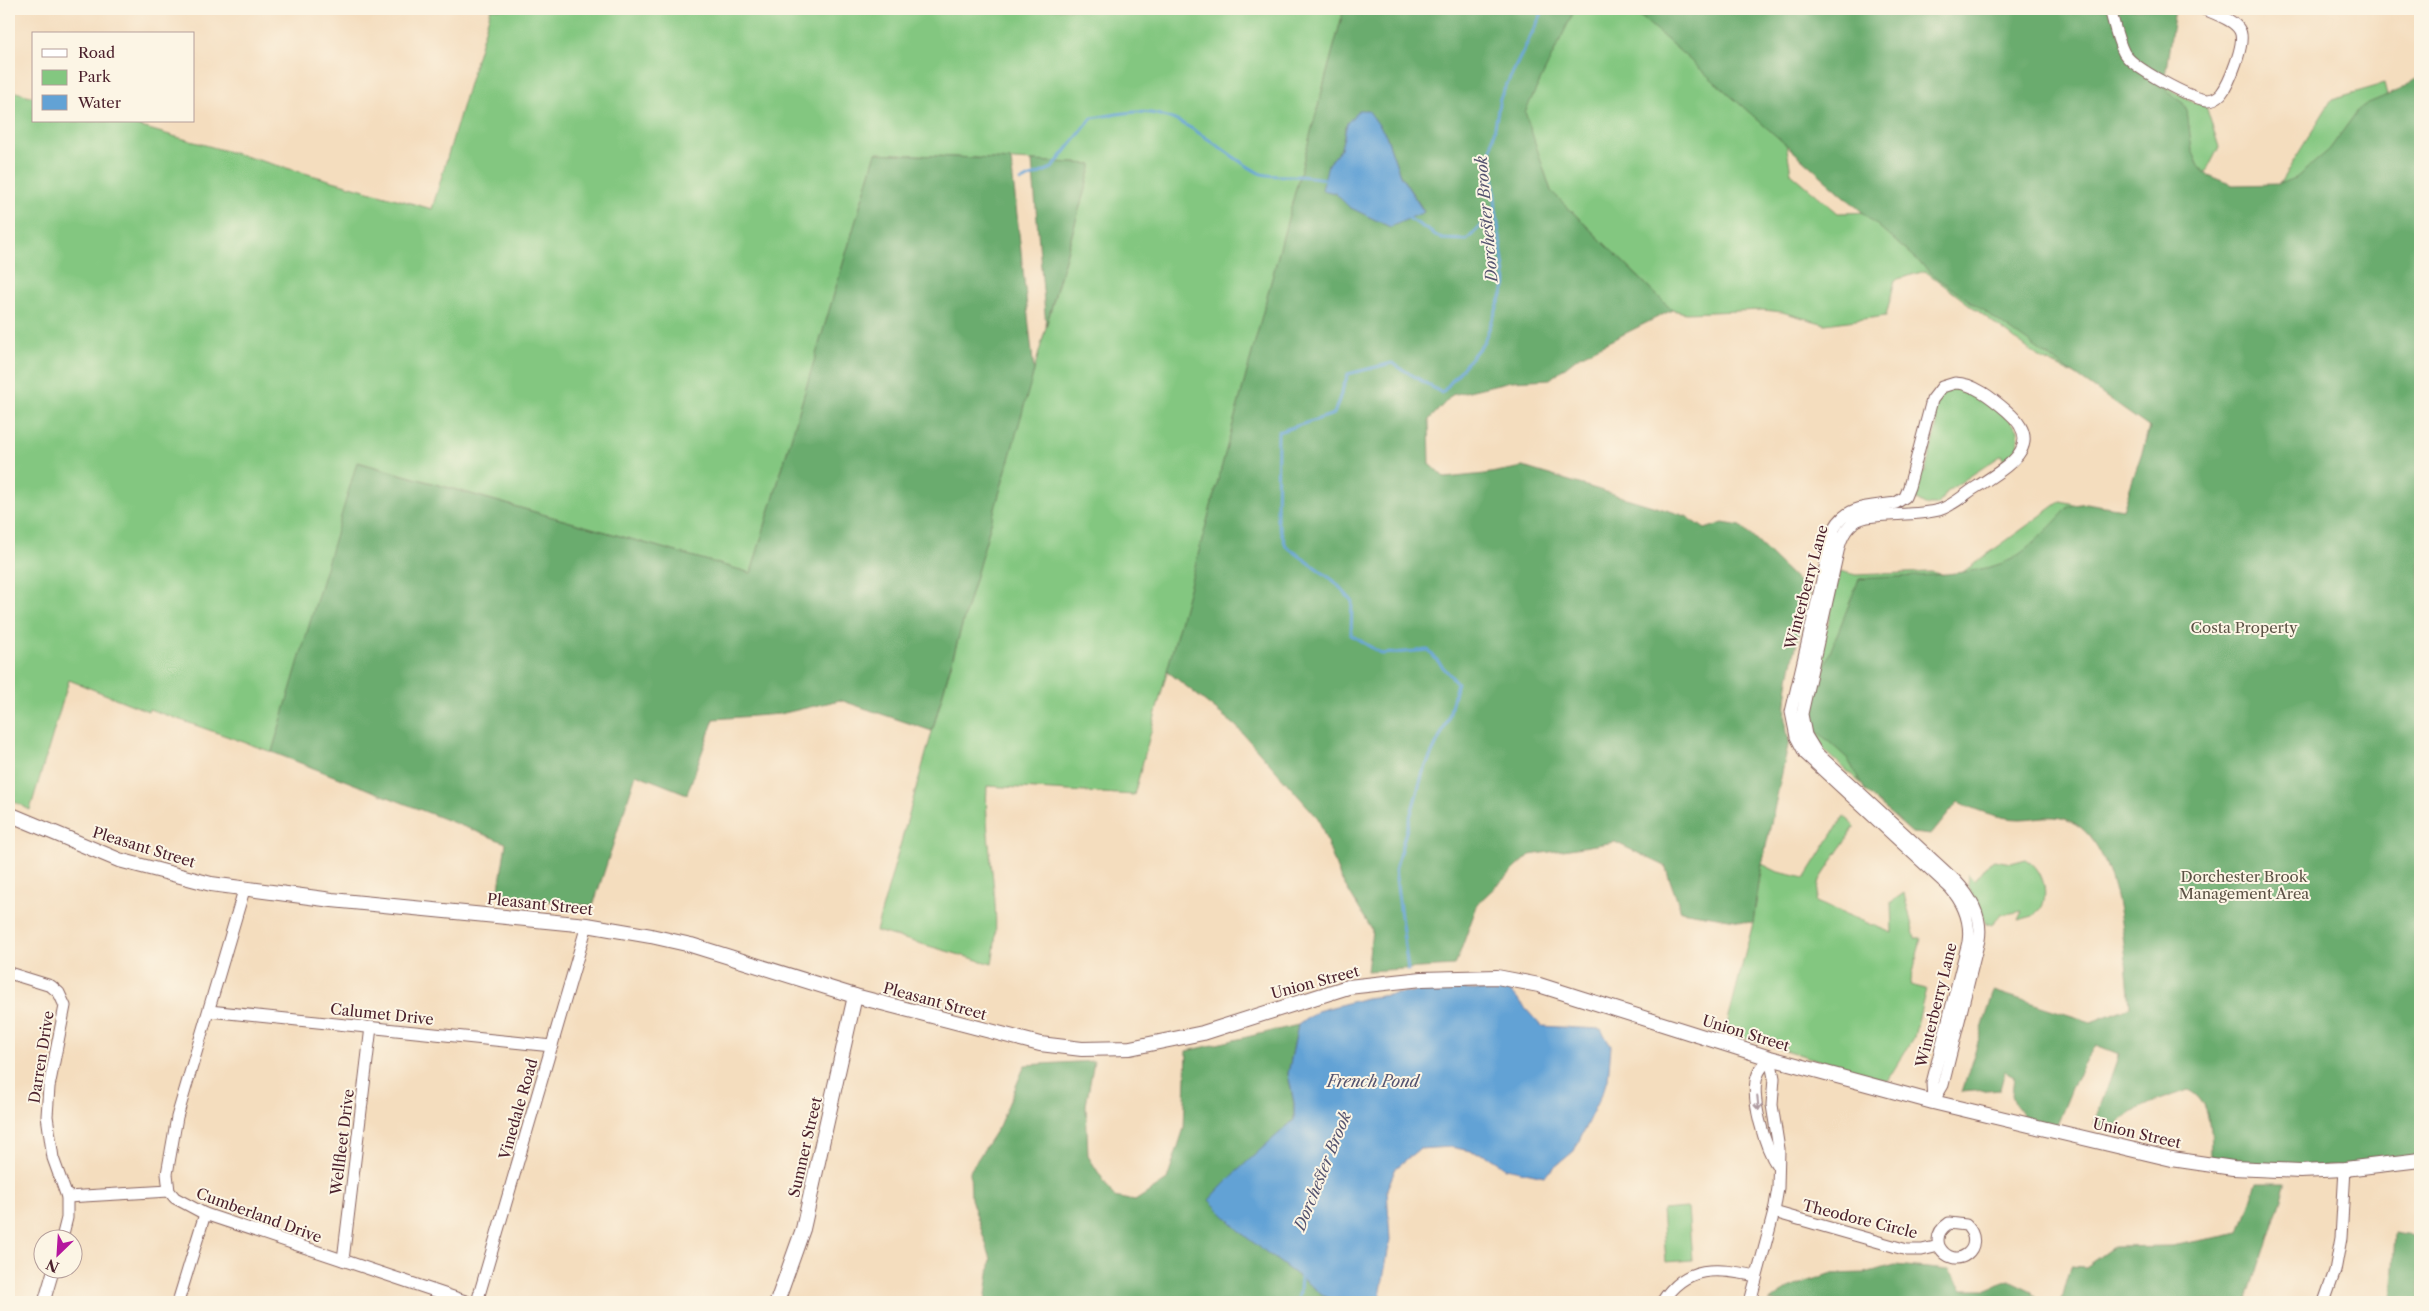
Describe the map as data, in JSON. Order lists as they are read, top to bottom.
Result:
{
  "streets": {
    "main road": ["Pleasant Street", "Union Street", "Sumner Street"],
    "street": [
      "Winterberry Lane",
      "Calumet Drive",
      "Darren Drive",
      "Vinedale Road",
      "Wellfleet Drive",
      "Cumberland Drive",
      "Theodore Circle"
    ]
  },
  "crossings": [
    ["Winterberry Lane", "Union Street"],
    ["Pleasant Street", "Union Street"],
    ["Pleasant Street", "Vinedale Road"],
    ["Pleasant Street", "Sumner Street"],
    ["Calumet Drive", "Vinedale Road"],
    ["Calumet Drive", "Wellfleet Drive"],
    ["Wellfleet Drive", "Cumberland Drive"]
  ],
  "water": ["Dorchester Brook", "French Pond"],
  "parks": ["Costa Property", "Dorchester Brook Management Area"],
  "legend": ["Road", "Park", "Water"],
  "north": "bottom left"
}
